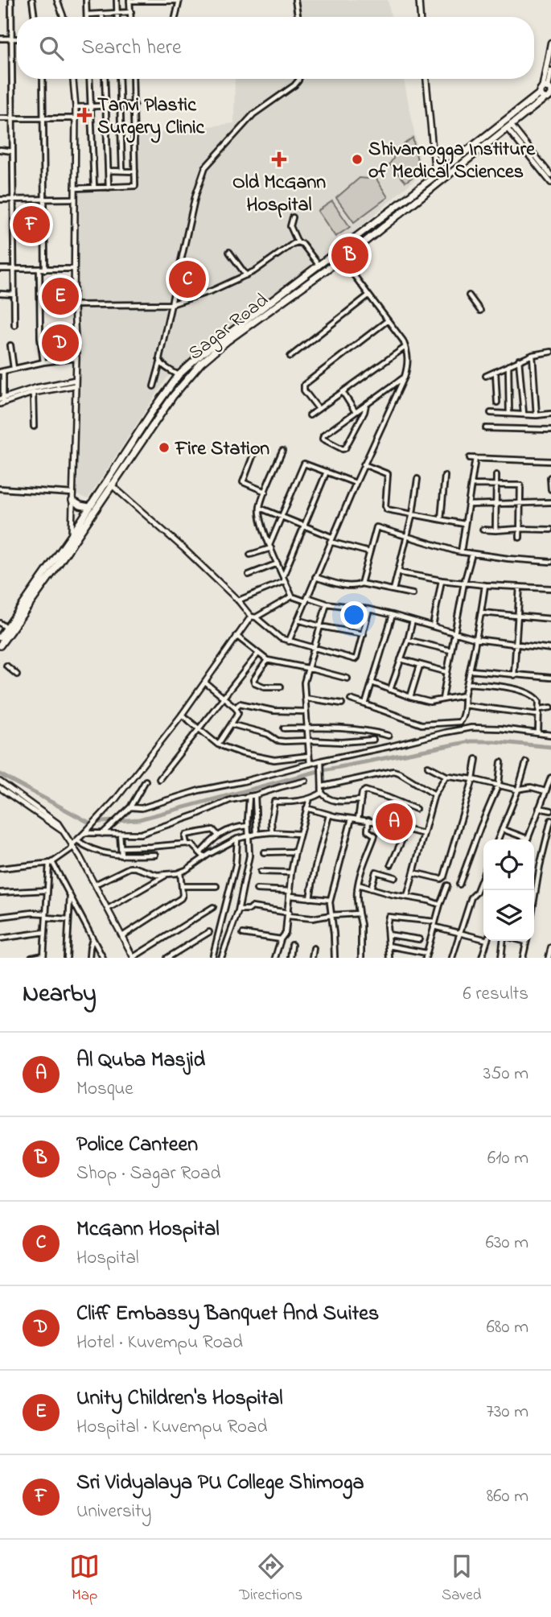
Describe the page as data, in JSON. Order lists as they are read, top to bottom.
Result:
{
  "streets": {
    "highway": ["Sagar Road"]
  },
  "places": {
    "health": ["Tanvi Plastic Surgery Clinic", "Old McGann Hospital"],
    "other": ["Shivamogga Institure of Medical Sciences", "Fire Station"]
  },
  "page": {
    "search": "Search here",
    "pins": [
      "F",
      "B",
      "C",
      "E",
      "D",
      "A"
    ],
    "heading": ["Nearby", "6 results"],
    "list": [
      {
        "mark": "A",
        "name": "Al Quba Masjid",
        "note": "Mosque",
        "value": "350 m"
      },
      {
        "mark": "B",
        "name": "Police Canteen",
        "note": "Shop · Sagar Road",
        "value": "610 m"
      },
      {
        "mark": "C",
        "name": "McGann Hospital",
        "note": "Hospital",
        "value": "630 m"
      },
      {
        "mark": "D",
        "name": "Cliff Embassy Banquet And Suites",
        "note": "Hotel · Kuvempu Road",
        "value": "680 m"
      },
      {
        "mark": "E",
        "name": "Unity Children's Hospital",
        "note": "Hospital · Kuvempu Road",
        "value": "730 m"
      },
      {
        "mark": "F",
        "name": "Sri Vidyalaya PU College Shimoga",
        "note": "University",
        "value": "860 m"
      }
    ],
    "nav": ["Map", "Directions", "Saved"]
  }
}
